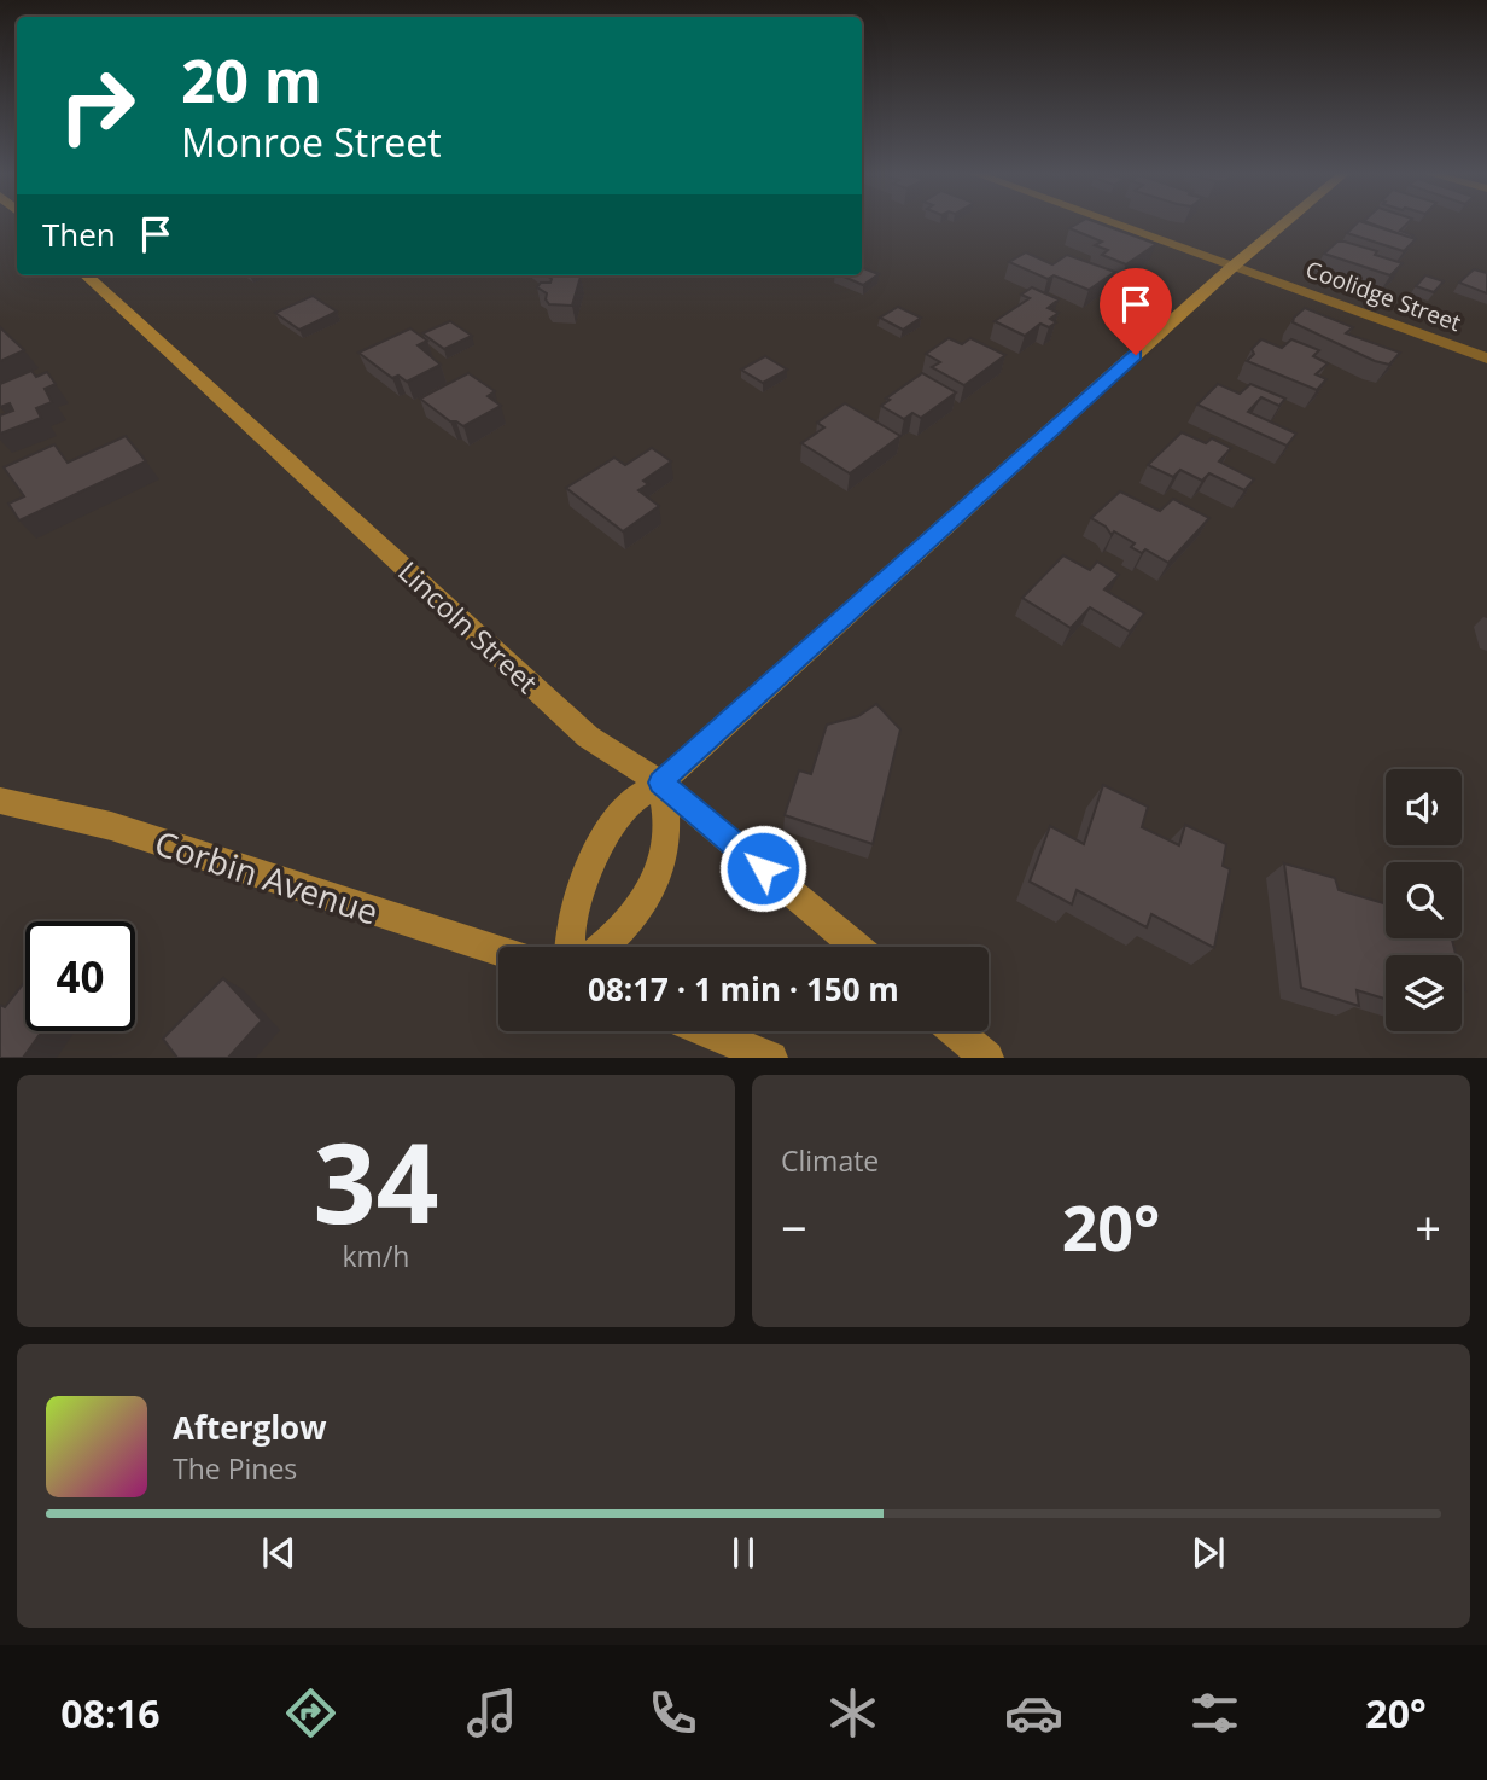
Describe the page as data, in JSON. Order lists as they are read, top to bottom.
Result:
{
  "streets": {
    "street": ["Coolidge Street", "Lincoln Street", "Corbin Avenue"]
  },
  "page": {
    "turn": ["20 m", "Monroe Street"],
    "then": "Then",
    "limit": "40",
    "trip": "08:17 · 1 min · 150 m",
    "tile": [
      ["34", "km/h"],
      "Climate"
    ],
    "heat": ["−", "20°", "+"],
    "song": ["Afterglow", "The Pines"],
    "tabs": ["08:16", "20°"]
  }
}
